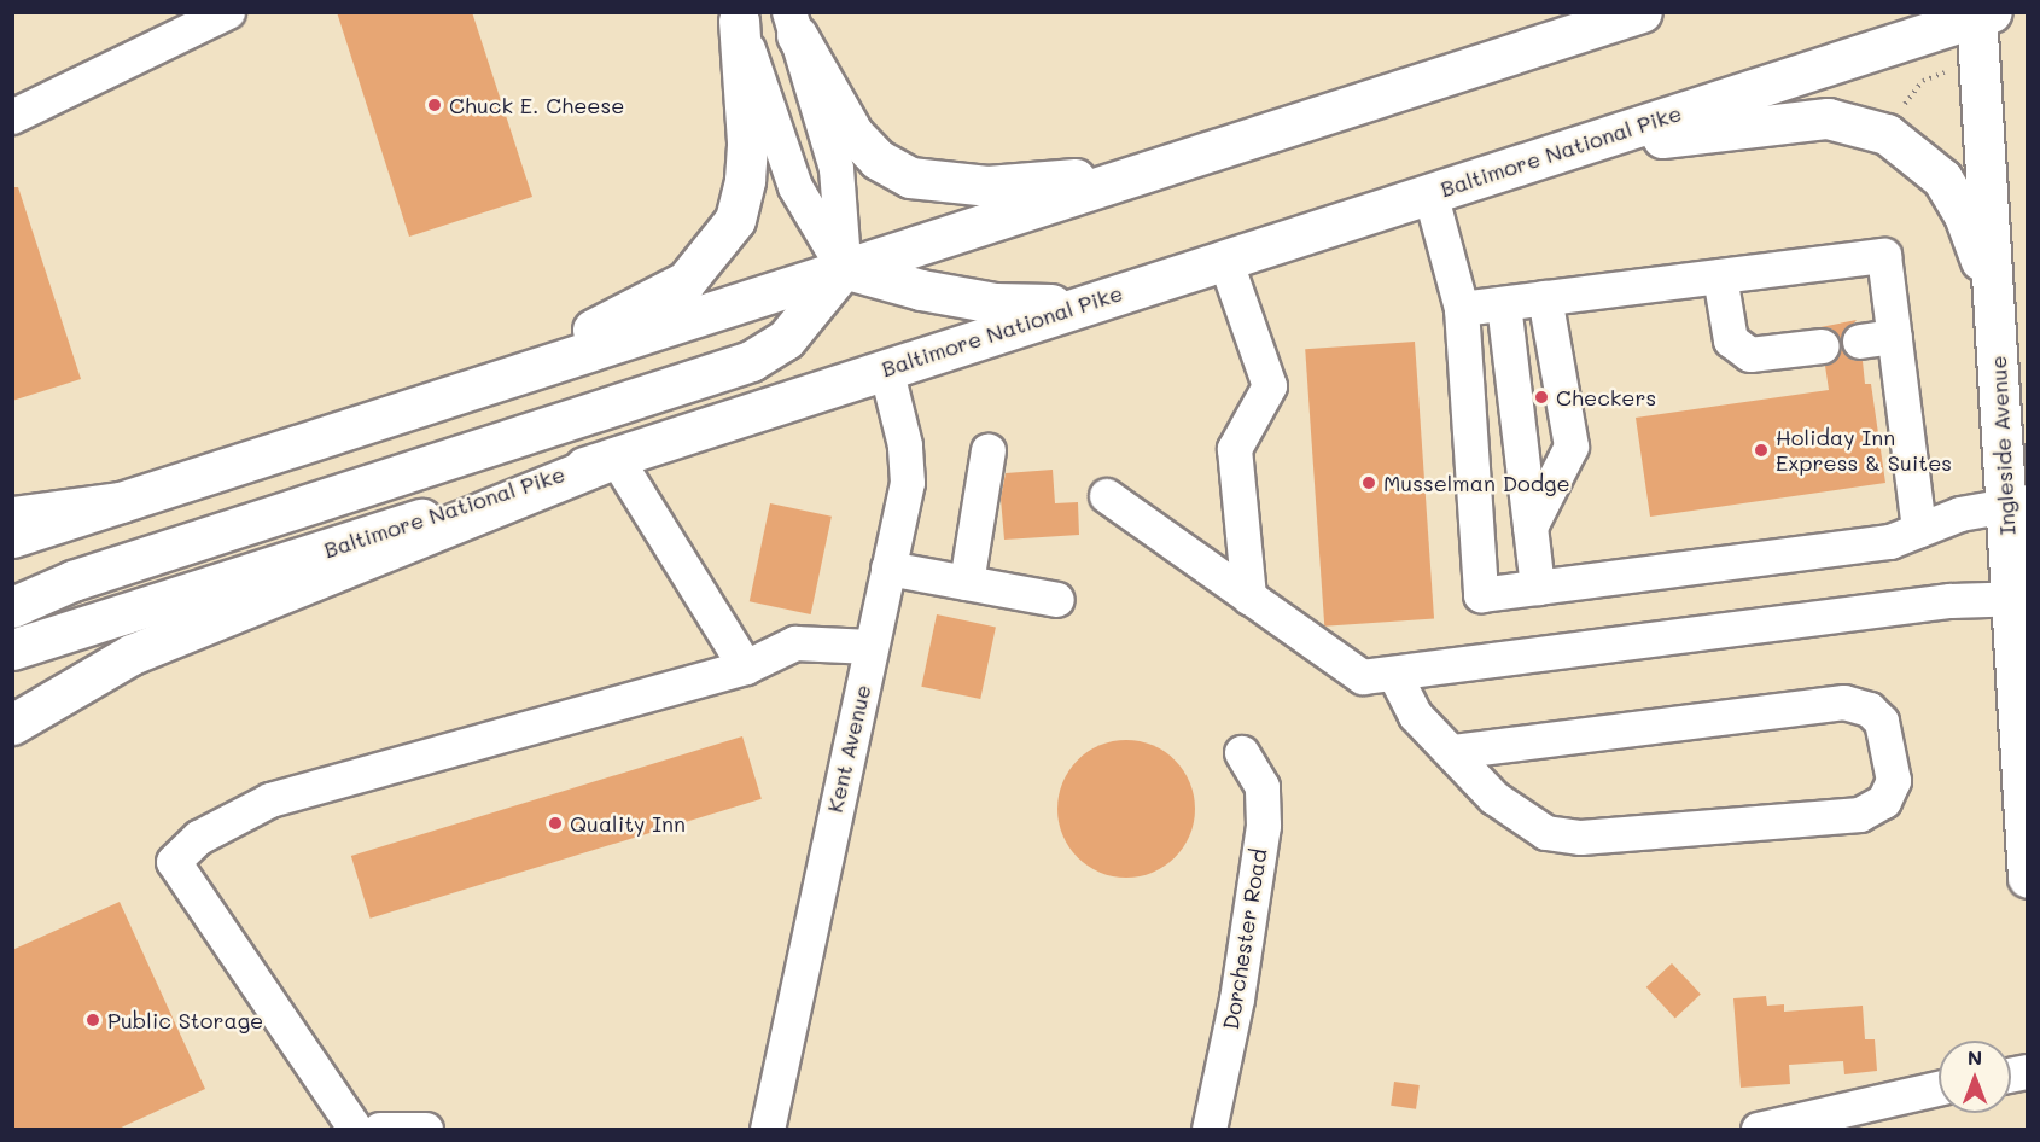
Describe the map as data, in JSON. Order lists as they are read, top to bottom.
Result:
{
  "streets": {
    "main road": ["Baltimore National Pike", "Ingleside Avenue"],
    "street": ["Kent Avenue", "Dorchester Road"]
  },
  "crossings": [
    ["Baltimore National Pike", "Ingleside Avenue"],
    ["Baltimore National Pike", "Kent Avenue"]
  ],
  "places": [
    "Chuck E. Cheese",
    "Checkers",
    "Holiday Inn Express & Suites",
    "Musselman Dodge",
    "Quality Inn",
    "Public Storage"
  ],
  "north": "top"
}
